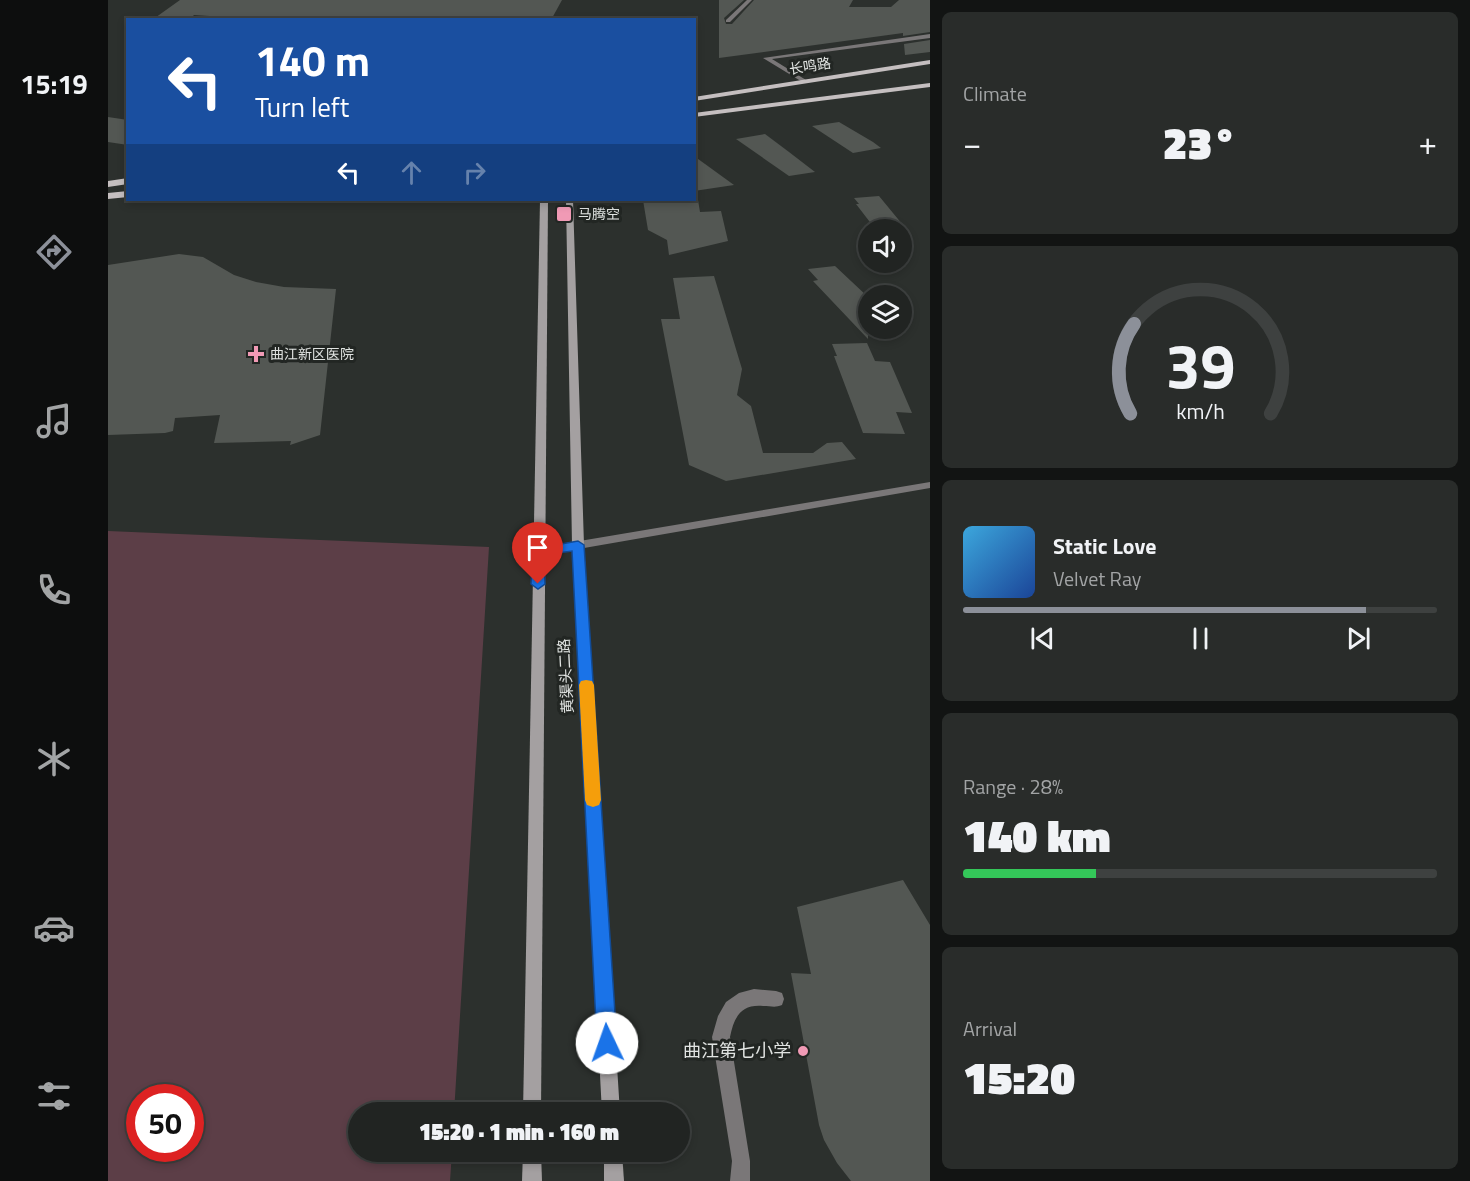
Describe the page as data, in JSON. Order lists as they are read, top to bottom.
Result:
{
  "streets": {
    "main road": ["长鸣路", "黄渠头二路"]
  },
  "places": {
    "transit": ["马腾空"],
    "health": ["曲江新区医院"],
    "other": ["曲江第七小学"]
  },
  "page": {
    "tabs": "15:19",
    "tile": [
      "Climate",
      ["Range · 28%", "140 km"],
      ["Arrival", "15:20"]
    ],
    "turn": ["140 m", "Turn left"],
    "heat": ["−", "23°", "+"],
    "song": ["Static Love", "Velvet Ray"],
    "limit": "50",
    "trip": "15:20 · 1 min · 160 m",
    "gauge": ["39", "km/h"]
  }
}
